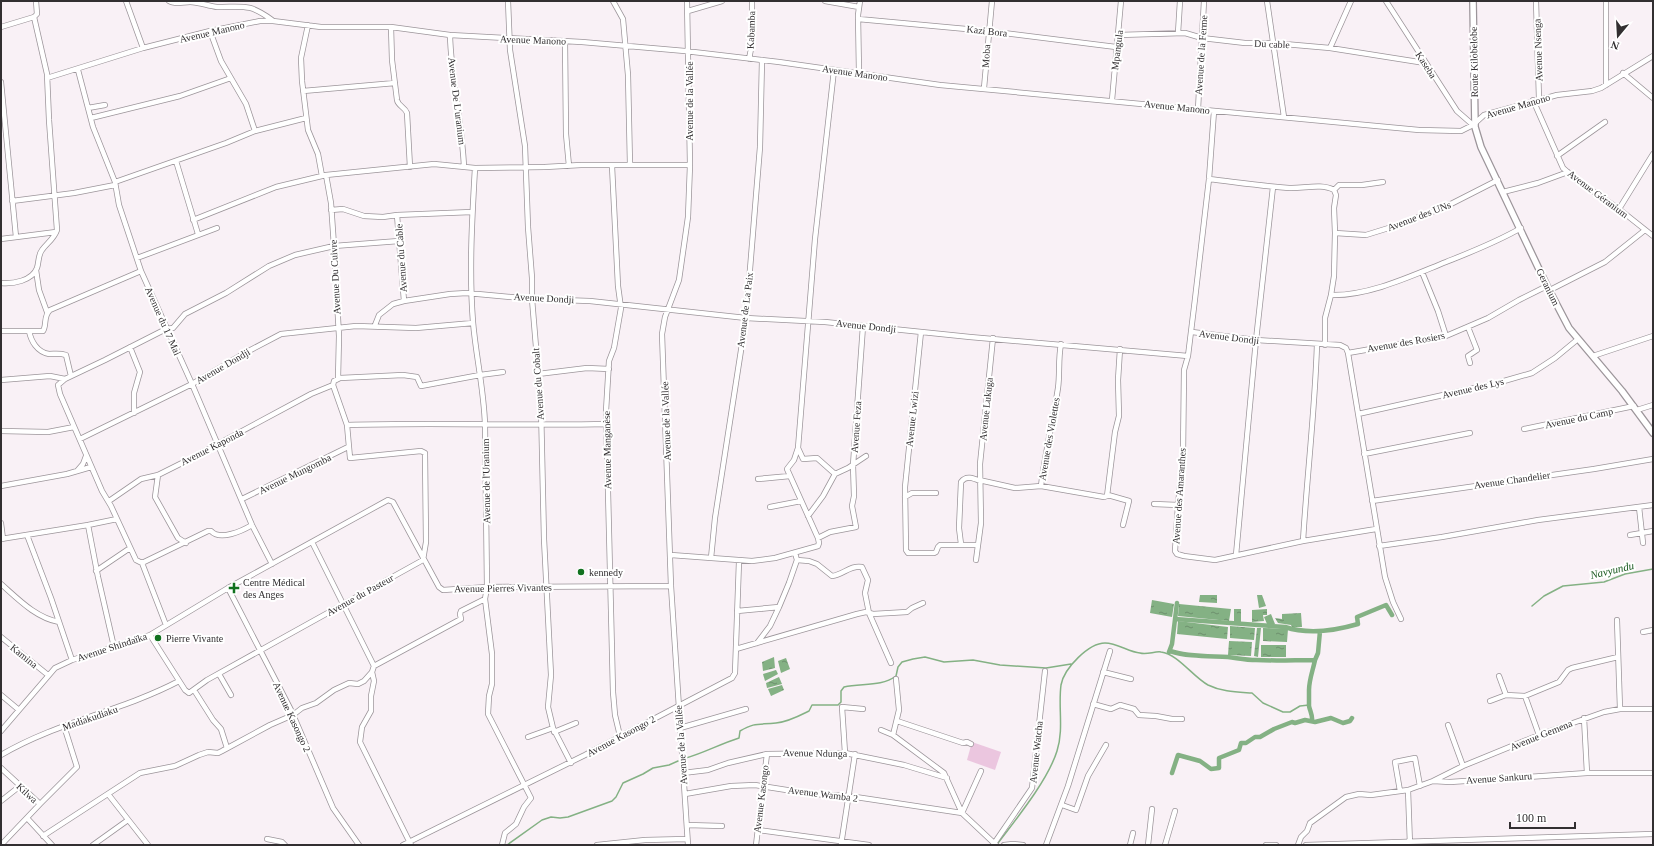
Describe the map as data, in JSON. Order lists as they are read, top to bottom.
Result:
{
  "streets": {
    "street": [
      "Kabamba",
      "Kazi Bora",
      "Avenue Manono",
      "Du cable",
      "Mpangula",
      "Avenue Nsenga",
      "Avenue de la Ferme",
      "Moba",
      "Route Kilobelobe",
      "Kaseba",
      "Avenue De L'uranium",
      "Avenue de la Vallée",
      "Avenue Géranium",
      "Avenue des UNs",
      "Avenue du Cable",
      "Avenue Du Cuivre",
      "Geranium",
      "Avenue Dondji",
      "Avenue de La Paix",
      "Avenue du 17 Mai",
      "Avenue des Rosiers",
      "Avenue du Cobalt",
      "Avenue des Lys",
      "Avenue Lukuga",
      "Avenue du Camp",
      "Avenue Lwizi",
      "Avenue Feza",
      "Avenue des Violettes",
      "Avenue Kaponda",
      "Avenue Manganèse",
      "Avenue Mungomba",
      "Avenue Chandelier",
      "Avenue de l'Uranium",
      "Avenue des Amaranthes",
      "Avenue Pierres Vivantes",
      "Avenue du Pasteur",
      "Avenue Shindaïka",
      "Kamina",
      "Avenue Kasongo 2",
      "Madiakudiaku",
      "Avenue Gemena",
      "Avenue Watcha",
      "Avenue Ndunga",
      "Avenue Sankuru",
      "Kilwa",
      "Avenue Wamba 2",
      "Avenue Kasongo"
    ]
  },
  "crossings": [
    ["Kabamba", "Avenue Manono"],
    ["Kazi Bora", "Mpangula"],
    ["Kazi Bora", "Moba"],
    ["Avenue Manono", "Mpangula"],
    ["Avenue Manono", "Avenue Nsenga"],
    ["Avenue Manono", "Avenue de la Ferme"],
    ["Avenue Manono", "Moba"],
    ["Avenue Manono", "Route Kilobelobe"],
    ["Avenue Manono", "Kaseba"],
    ["Avenue Manono", "Avenue De L'uranium"],
    ["Avenue Manono", "Avenue de la Vallée"],
    ["Avenue Manono", "Avenue Géranium"],
    ["Avenue Manono", "Avenue Du Cuivre"],
    ["Avenue Manono", "Geranium"],
    ["Avenue Manono", "Avenue de La Paix"],
    ["Avenue Manono", "Avenue du 17 Mai"],
    ["Avenue Manono", "Avenue du Cobalt"],
    ["Du cable", "Mpangula"],
    ["Du cable", "Avenue de la Ferme"],
    ["Du cable", "Kaseba"],
    ["Route Kilobelobe", "Kaseba"],
    ["Route Kilobelobe", "Geranium"],
    ["Kaseba", "Geranium"],
    ["Avenue de la Vallée", "Avenue Dondji"],
    ["Avenue de la Vallée", "Avenue Pierres Vivantes"],
    ["Avenue de la Vallée", "Avenue Kasongo 2"],
    ["Avenue de la Vallée", "Avenue Ndunga"],
    ["Avenue de la Vallée", "Avenue Wamba 2"],
    ["Avenue Géranium", "Avenue des Rosiers"],
    ["Avenue des UNs", "Geranium"],
    ["Avenue du Cable", "Avenue Dondji"],
    ["Avenue Du Cuivre", "Avenue Dondji"],
    ["Geranium", "Avenue des Rosiers"],
    ["Geranium", "Avenue des Lys"],
    ["Geranium", "Avenue du Camp"],
    ["Avenue Dondji", "Avenue de La Paix"],
    ["Avenue Dondji", "Avenue du 17 Mai"],
    ["Avenue Dondji", "Avenue des Rosiers"],
    ["Avenue Dondji", "Avenue du Cobalt"],
    ["Avenue Dondji", "Avenue Lukuga"],
    ["Avenue Dondji", "Avenue Lwizi"],
    ["Avenue Dondji", "Avenue Feza"],
    ["Avenue Dondji", "Avenue des Violettes"],
    ["Avenue Dondji", "Avenue Manganèse"],
    ["Avenue Dondji", "Avenue de l'Uranium"],
    ["Avenue Dondji", "Avenue des Amaranthes"],
    ["Avenue du 17 Mai", "Avenue Kaponda"],
    ["Avenue du 17 Mai", "Avenue Mungomba"],
    ["Avenue du 17 Mai", "Avenue Shindaïka"],
    ["Avenue du Cobalt", "Avenue Pierres Vivantes"],
    ["Avenue du Cobalt", "Avenue Kasongo 2"],
    ["Avenue Manganèse", "Avenue Pierres Vivantes"],
    ["Avenue Manganèse", "Avenue Kasongo 2"],
    ["Avenue de l'Uranium", "Avenue Pierres Vivantes"],
    ["Avenue de l'Uranium", "Avenue Kasongo 2"],
    ["Avenue Pierres Vivantes", "Avenue du Pasteur"],
    ["Avenue Pierres Vivantes", "Avenue Shindaïka"],
    ["Avenue du Pasteur", "Avenue Kasongo 2"],
    ["Avenue Shindaïka", "Kamina"],
    ["Avenue Shindaïka", "Avenue Kasongo 2"],
    ["Avenue Gemena", "Avenue Sankuru"],
    ["Avenue Ndunga", "Avenue Kasongo"],
    ["Avenue Wamba 2", "Avenue Kasongo"]
  ],
  "water": ["Navyundu"],
  "places": {
    "other": ["kennedy", "Pierre Vivante"],
    "health": ["Centre Médical des Anges"]
  },
  "scale_bar": "100 m",
  "north": "bottom"
}
